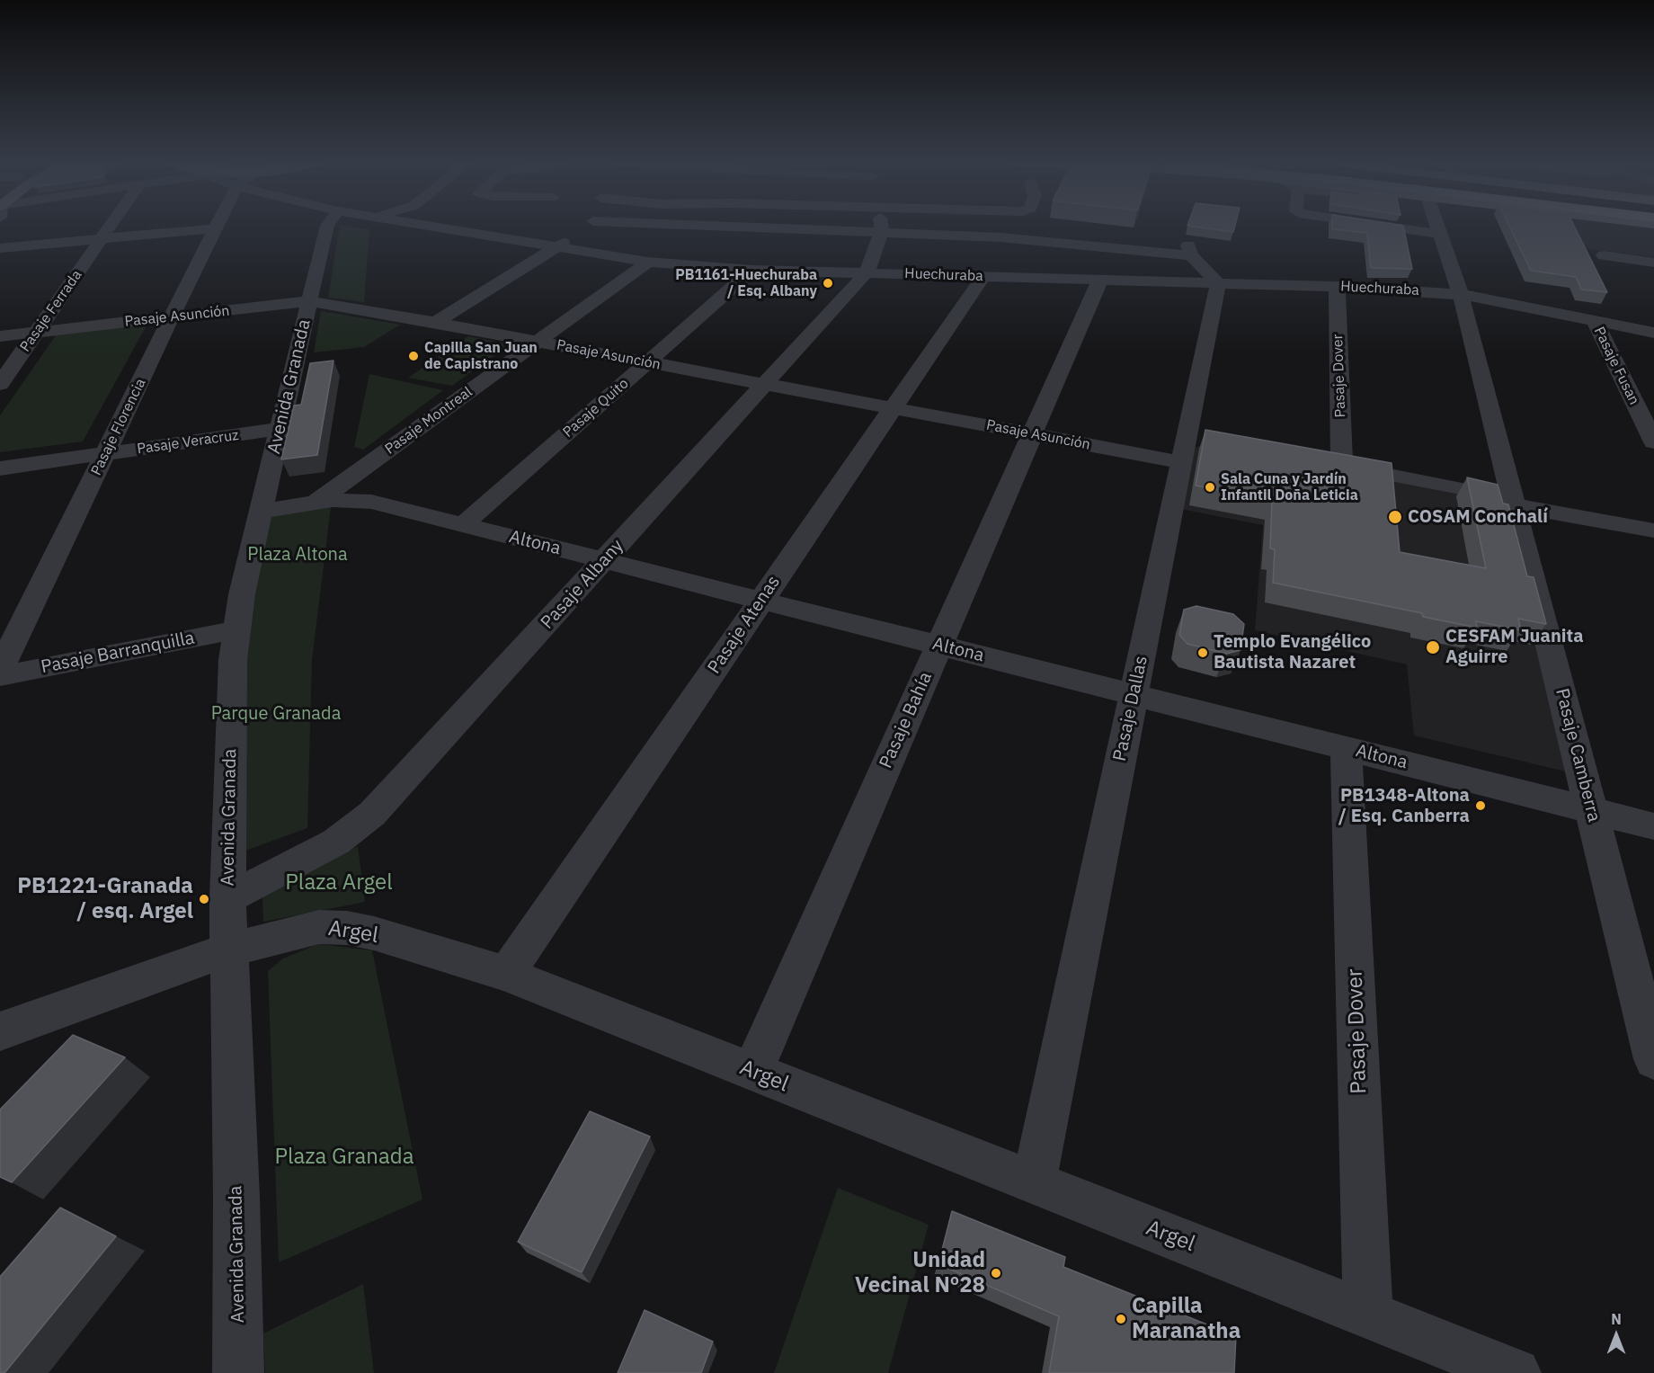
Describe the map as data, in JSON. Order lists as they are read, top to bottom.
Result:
{
  "streets": {
    "street": [
      "Huechuraba",
      "Pasaje Ferrada",
      "Pasaje Asunción",
      "Pasaje Fusan",
      "Pasaje Dover",
      "Avenida Granada",
      "Pasaje Quito",
      "Pasaje Montreal",
      "Pasaje Florencia",
      "Pasaje Veracruz",
      "Altona",
      "Pasaje Albany",
      "Pasaje Atenas",
      "Pasaje Barranquilla",
      "Pasaje Dallas",
      "Pasaje Bahía",
      "Pasaje Camberra",
      "Argel"
    ]
  },
  "crossings": [
    ["Huechuraba", "Pasaje Fusan"],
    ["Huechuraba", "Pasaje Dover"],
    ["Huechuraba", "Pasaje Quito"],
    ["Huechuraba", "Pasaje Montreal"],
    ["Huechuraba", "Pasaje Albany"],
    ["Huechuraba", "Pasaje Atenas"],
    ["Huechuraba", "Pasaje Dallas"],
    ["Huechuraba", "Pasaje Bahía"],
    ["Huechuraba", "Pasaje Camberra"],
    ["Pasaje Ferrada", "Pasaje Asunción"],
    ["Pasaje Asunción", "Avenida Granada"],
    ["Pasaje Asunción", "Pasaje Quito"],
    ["Pasaje Asunción", "Pasaje Montreal"],
    ["Pasaje Asunción", "Pasaje Florencia"],
    ["Pasaje Asunción", "Pasaje Albany"],
    ["Pasaje Asunción", "Pasaje Atenas"],
    ["Pasaje Asunción", "Pasaje Dallas"],
    ["Pasaje Asunción", "Pasaje Bahía"],
    ["Pasaje Dover", "Altona"],
    ["Pasaje Dover", "Pasaje Camberra"],
    ["Pasaje Dover", "Argel"],
    ["Avenida Granada", "Pasaje Veracruz"],
    ["Avenida Granada", "Altona"],
    ["Avenida Granada", "Pasaje Albany"],
    ["Avenida Granada", "Pasaje Barranquilla"],
    ["Avenida Granada", "Argel"],
    ["Pasaje Quito", "Altona"],
    ["Pasaje Montreal", "Altona"],
    ["Pasaje Florencia", "Pasaje Veracruz"],
    ["Altona", "Pasaje Albany"],
    ["Altona", "Pasaje Atenas"],
    ["Altona", "Pasaje Dallas"],
    ["Altona", "Pasaje Bahía"],
    ["Altona", "Pasaje Camberra"],
    ["Pasaje Atenas", "Argel"],
    ["Pasaje Dallas", "Argel"],
    ["Pasaje Bahía", "Argel"]
  ],
  "parks": [
    "Plaza Altona",
    "Parque Granada",
    "Plaza Argel",
    "Plaza Granada"
  ],
  "places": [
    "PB1161-Huechuraba / Esq. Albany",
    "Capilla San Juan de Capistrano",
    "Sala Cuna y Jardín Infantil Doña Leticia",
    "COSAM Conchalí",
    "CESFAM Juanita Aguirre",
    "Templo Evangélico Bautista Nazaret",
    "PB1348-Altona / Esq. Canberra",
    "PB1221-Granada / esq. Argel",
    "Unidad Vecinal Nº28",
    "Capilla Maranatha"
  ],
  "north": "top"
}
